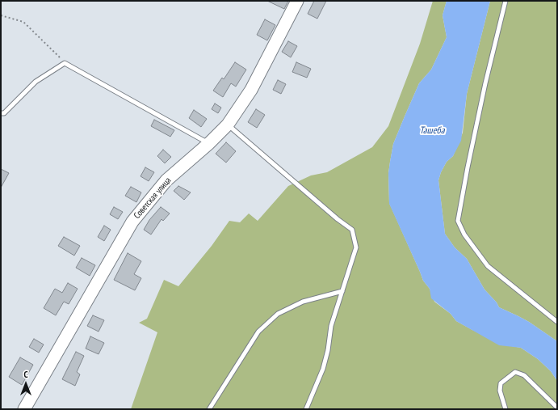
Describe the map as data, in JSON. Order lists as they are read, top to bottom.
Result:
{
  "streets": {
    "street": ["Советская улица"]
  },
  "water": ["Ташеба"],
  "north": "top"
}
